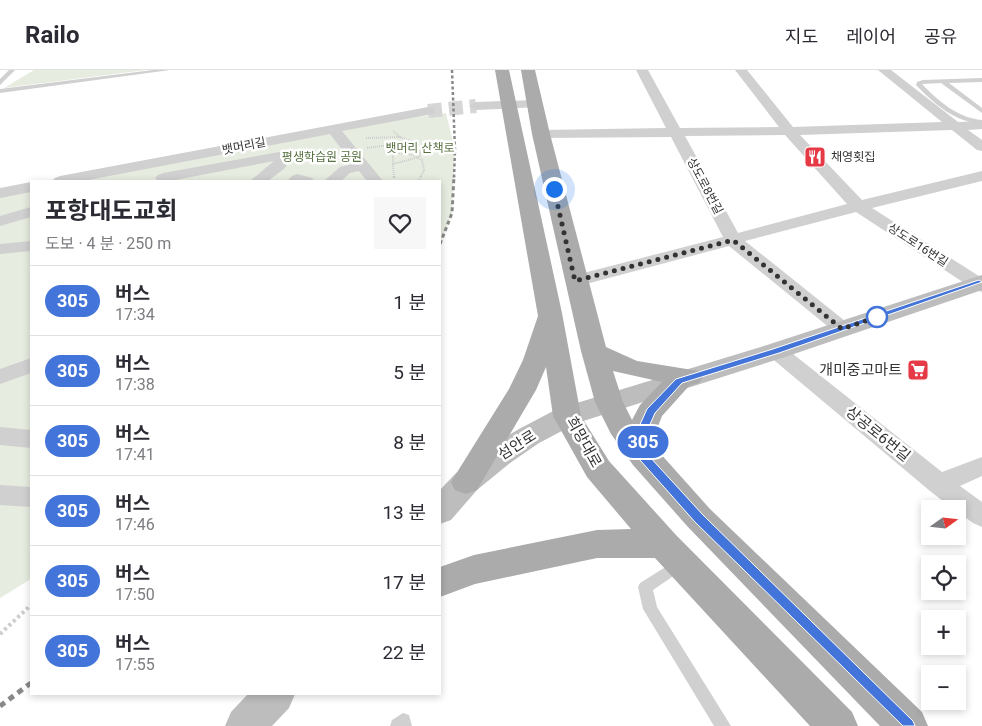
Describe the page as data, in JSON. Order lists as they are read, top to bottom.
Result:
{
  "streets": {
    "main road": ["희망대로", "섬안로"],
    "street": [
      "뱃머리길",
      "상도로8번길",
      "상도로16번길",
      "상공로6번길"
    ]
  },
  "crossings": [
    ["상도로8번길", "상도로16번길"],
    ["상도로8번길", "섬안로"],
    ["상도로16번길", "섬안로"],
    ["상공로6번길", "섬안로"],
    ["희망대로", "섬안로"]
  ],
  "parks": ["뱃머리 산책로", "평생학습원 공원"],
  "places": {
    "restaurant": ["채영횟집"],
    "supermarket": ["개미중고마트"]
  },
  "lines": ["bus line 305"],
  "north": "right",
  "page": {
    "header": "Railo",
    "nav": ["지도", "레이어", "공유"],
    "on_map": "305",
    "heading": ["포항대도교회", "도보 · 4 분 · 250 m"],
    "list": [
      {
        "mark": "305",
        "name": "버스",
        "note": "17:34",
        "value": "1 분"
      },
      {
        "mark": "305",
        "name": "버스",
        "note": "17:38",
        "value": "5 분"
      },
      {
        "mark": "305",
        "name": "버스",
        "note": "17:41",
        "value": "8 분"
      },
      {
        "mark": "305",
        "name": "버스",
        "note": "17:46",
        "value": "13 분"
      },
      {
        "mark": "305",
        "name": "버스",
        "note": "17:50",
        "value": "17 분"
      },
      {
        "mark": "305",
        "name": "버스",
        "note": "17:55",
        "value": "22 분"
      }
    ],
    "map_buttons": ["+", "−"]
  }
}
